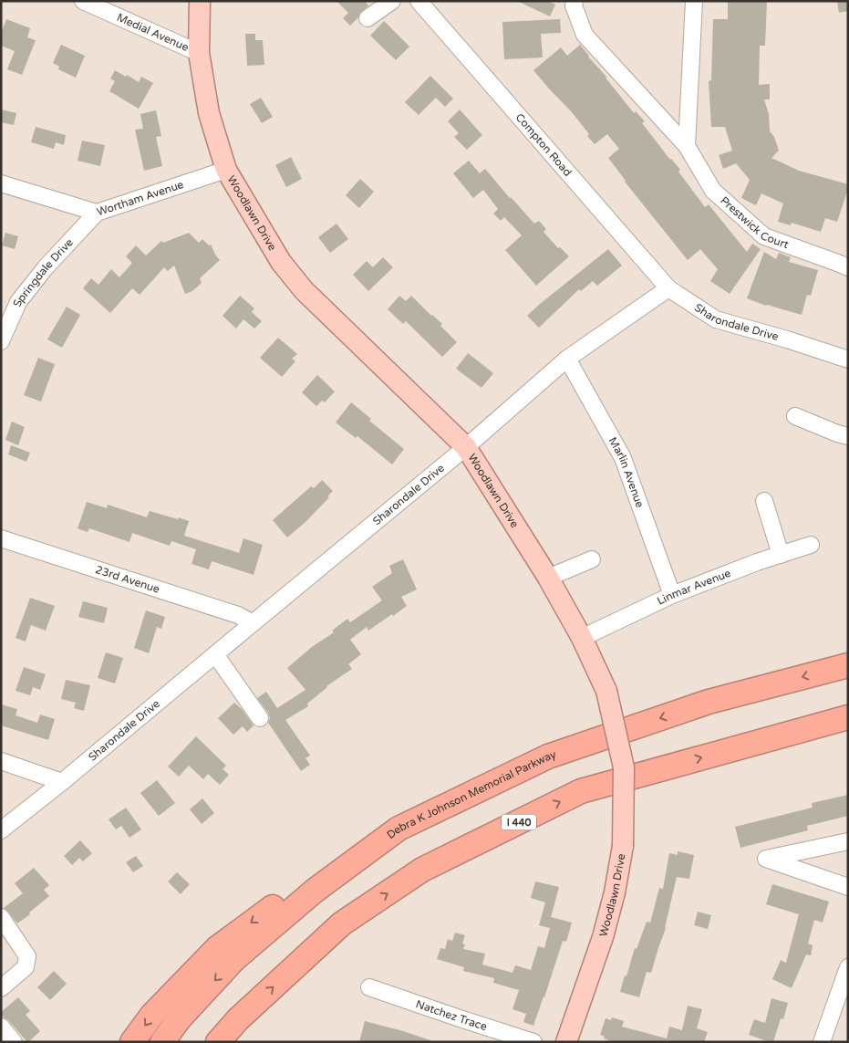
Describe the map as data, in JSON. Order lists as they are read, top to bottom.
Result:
{
  "streets": {
    "highway": ["Debra K Johnson Memorial Parkway", "I 440"],
    "main road": ["Woodlawn Drive"],
    "street": [
      "Medial Avenue",
      "Compton Road",
      "Wortham Avenue",
      "Prestwick Court",
      "Springdale Drive",
      "Sharondale Drive",
      "Marlin Avenue",
      "23rd Avenue",
      "Linmar Avenue",
      "Natchez Trace"
    ]
  },
  "crossings": [
    ["Medial Avenue", "Woodlawn Drive"],
    ["Compton Road", "Sharondale Drive"],
    ["Wortham Avenue", "Woodlawn Drive"],
    ["Wortham Avenue", "Springdale Drive"],
    ["Woodlawn Drive", "Sharondale Drive"],
    ["Woodlawn Drive", "Linmar Avenue"],
    ["Sharondale Drive", "Marlin Avenue"],
    ["Sharondale Drive", "23rd Avenue"],
    ["Marlin Avenue", "Linmar Avenue"]
  ]
}
